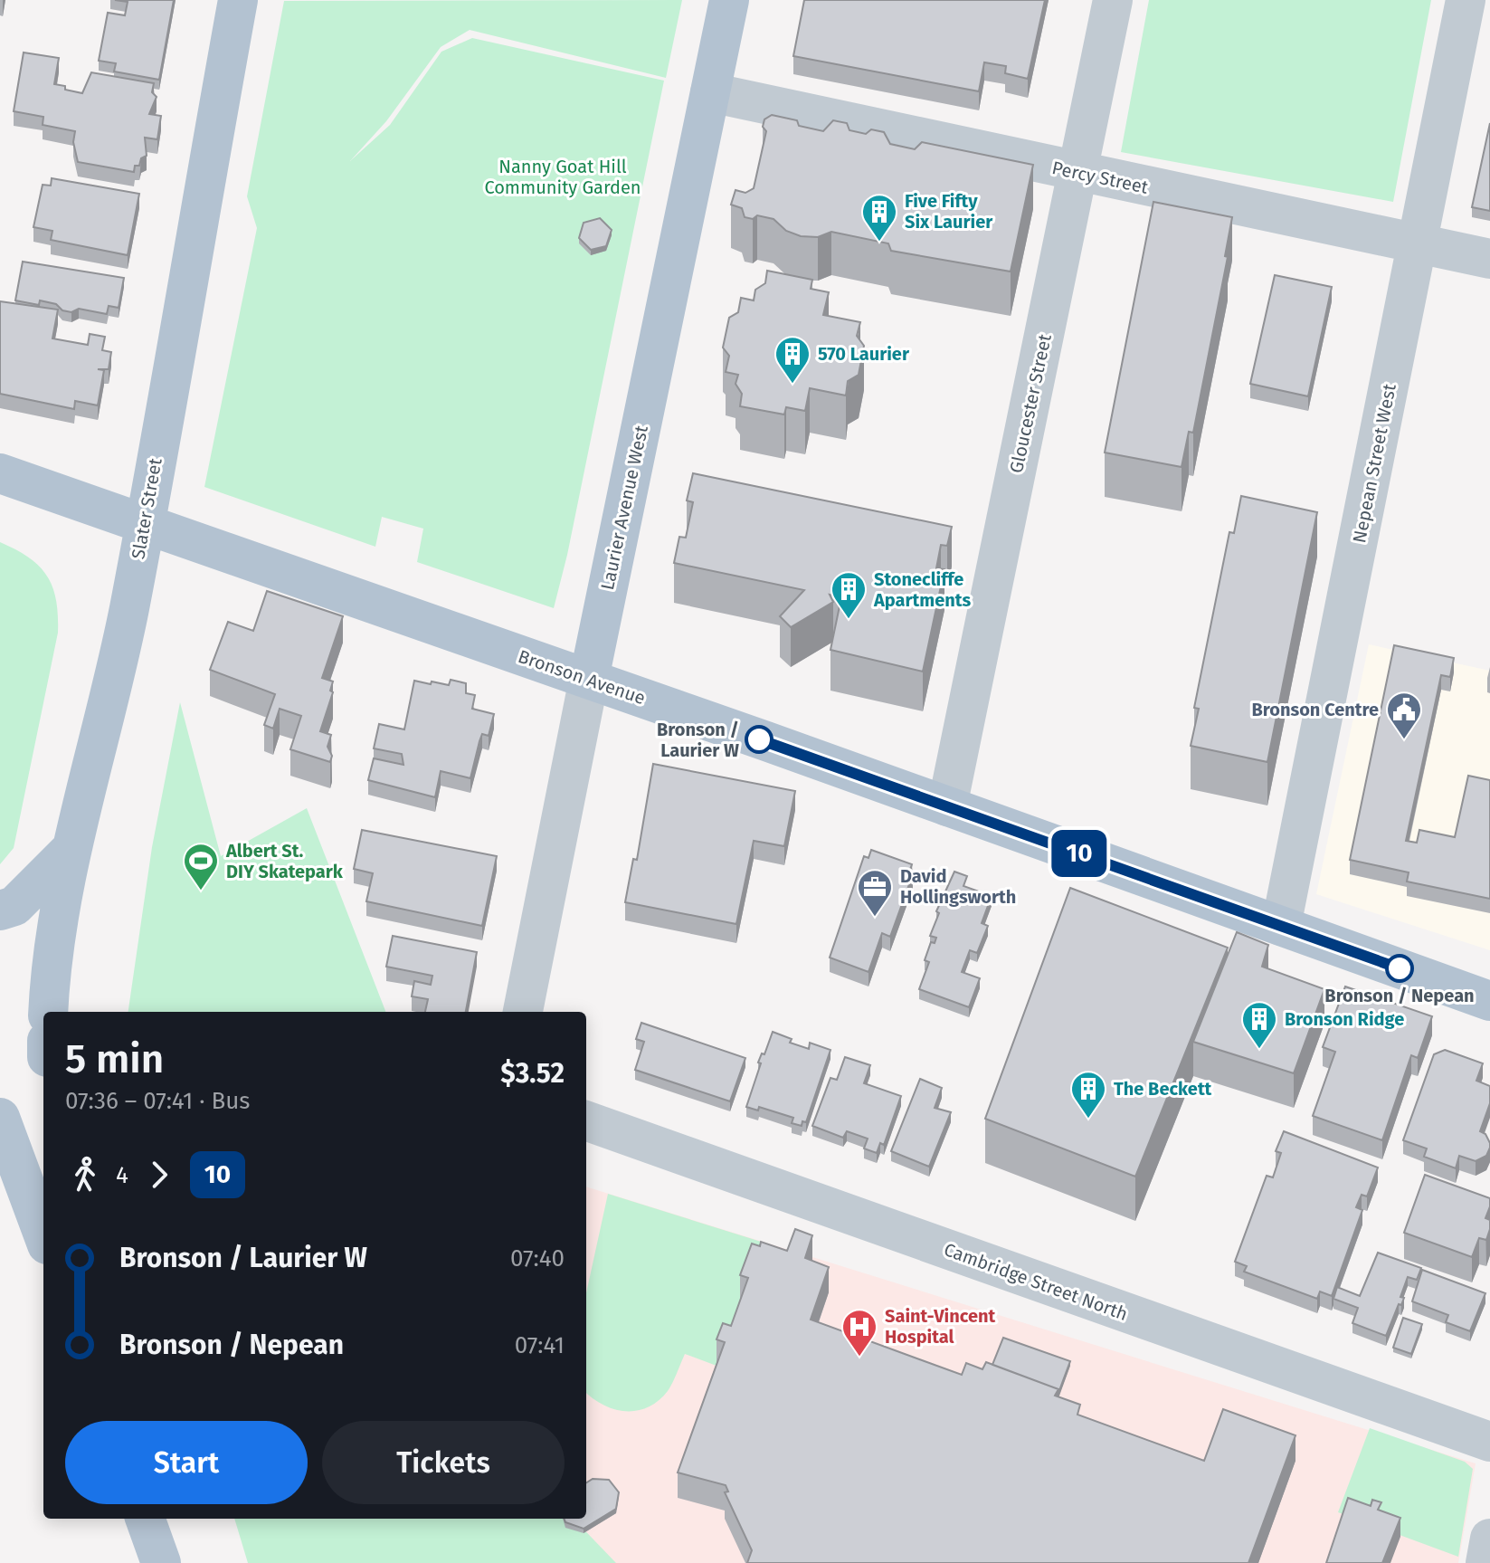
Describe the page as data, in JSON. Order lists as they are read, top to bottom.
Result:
{
  "streets": {
    "main road": ["Laurier Avenue West", "Slater Street", "Bronson Avenue"],
    "street": [
      "Percy Street",
      "Gloucester Street",
      "Nepean Street West",
      "Cambridge Street North"
    ]
  },
  "crossings": [
    ["Percy Street", "Gloucester Street"],
    ["Percy Street", "Nepean Street West"],
    ["Percy Street", "Laurier Avenue West"],
    ["Gloucester Street", "Bronson Avenue"],
    ["Nepean Street West", "Bronson Avenue"],
    ["Laurier Avenue West", "Bronson Avenue"],
    ["Slater Street", "Bronson Avenue"]
  ],
  "parks": ["Nanny Goat Hill Community Garden"],
  "places": {
    "building": [
      "Five Fifty Six Laurier",
      "570 Laurier",
      "Stonecliffe Apartments",
      "Bronson Ridge",
      "The Beckett"
    ],
    "other": ["Bronson / Laurier W", "Bronson / Nepean"],
    "public building": ["Bronson Centre"],
    "sports": ["Albert St. DIY Skatepark"],
    "office": ["David Hollingsworth"],
    "hospital": ["Saint-Vincent Hospital"]
  },
  "lines": ["bus line 10"],
  "page": {
    "on_map": "10",
    "heading": ["5 min", "07:36 – 07:41 · Bus", "$3.52"],
    "legs": ["4", "10"],
    "list": [
      {
        "name": "Bronson / Laurier W",
        "value": "07:40"
      },
      {
        "name": "Bronson / Nepean",
        "value": "07:41"
      }
    ],
    "buttons": ["Start", "Tickets"]
  }
}
